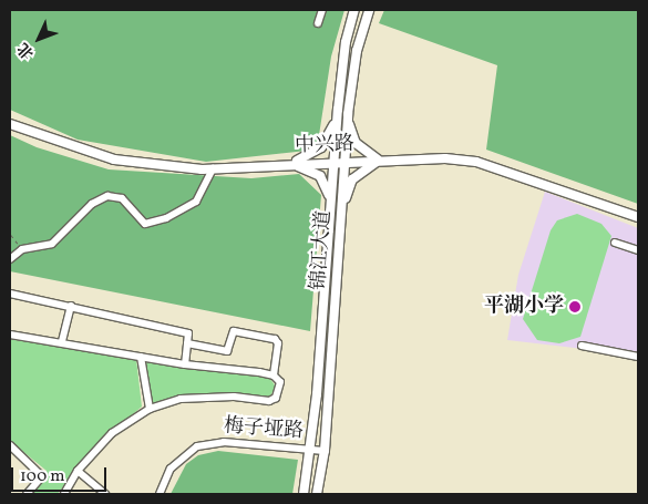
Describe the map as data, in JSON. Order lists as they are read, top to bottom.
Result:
{
  "streets": {
    "main road": ["中兴路", "锦江大道"],
    "street": ["梅子垭路"]
  },
  "crossings": [
    ["中兴路", "锦江大道"],
    ["锦江大道", "梅子垭路"]
  ],
  "places": ["平湖小学"],
  "scale_bar": "100 m",
  "north": "bottom left"
}
